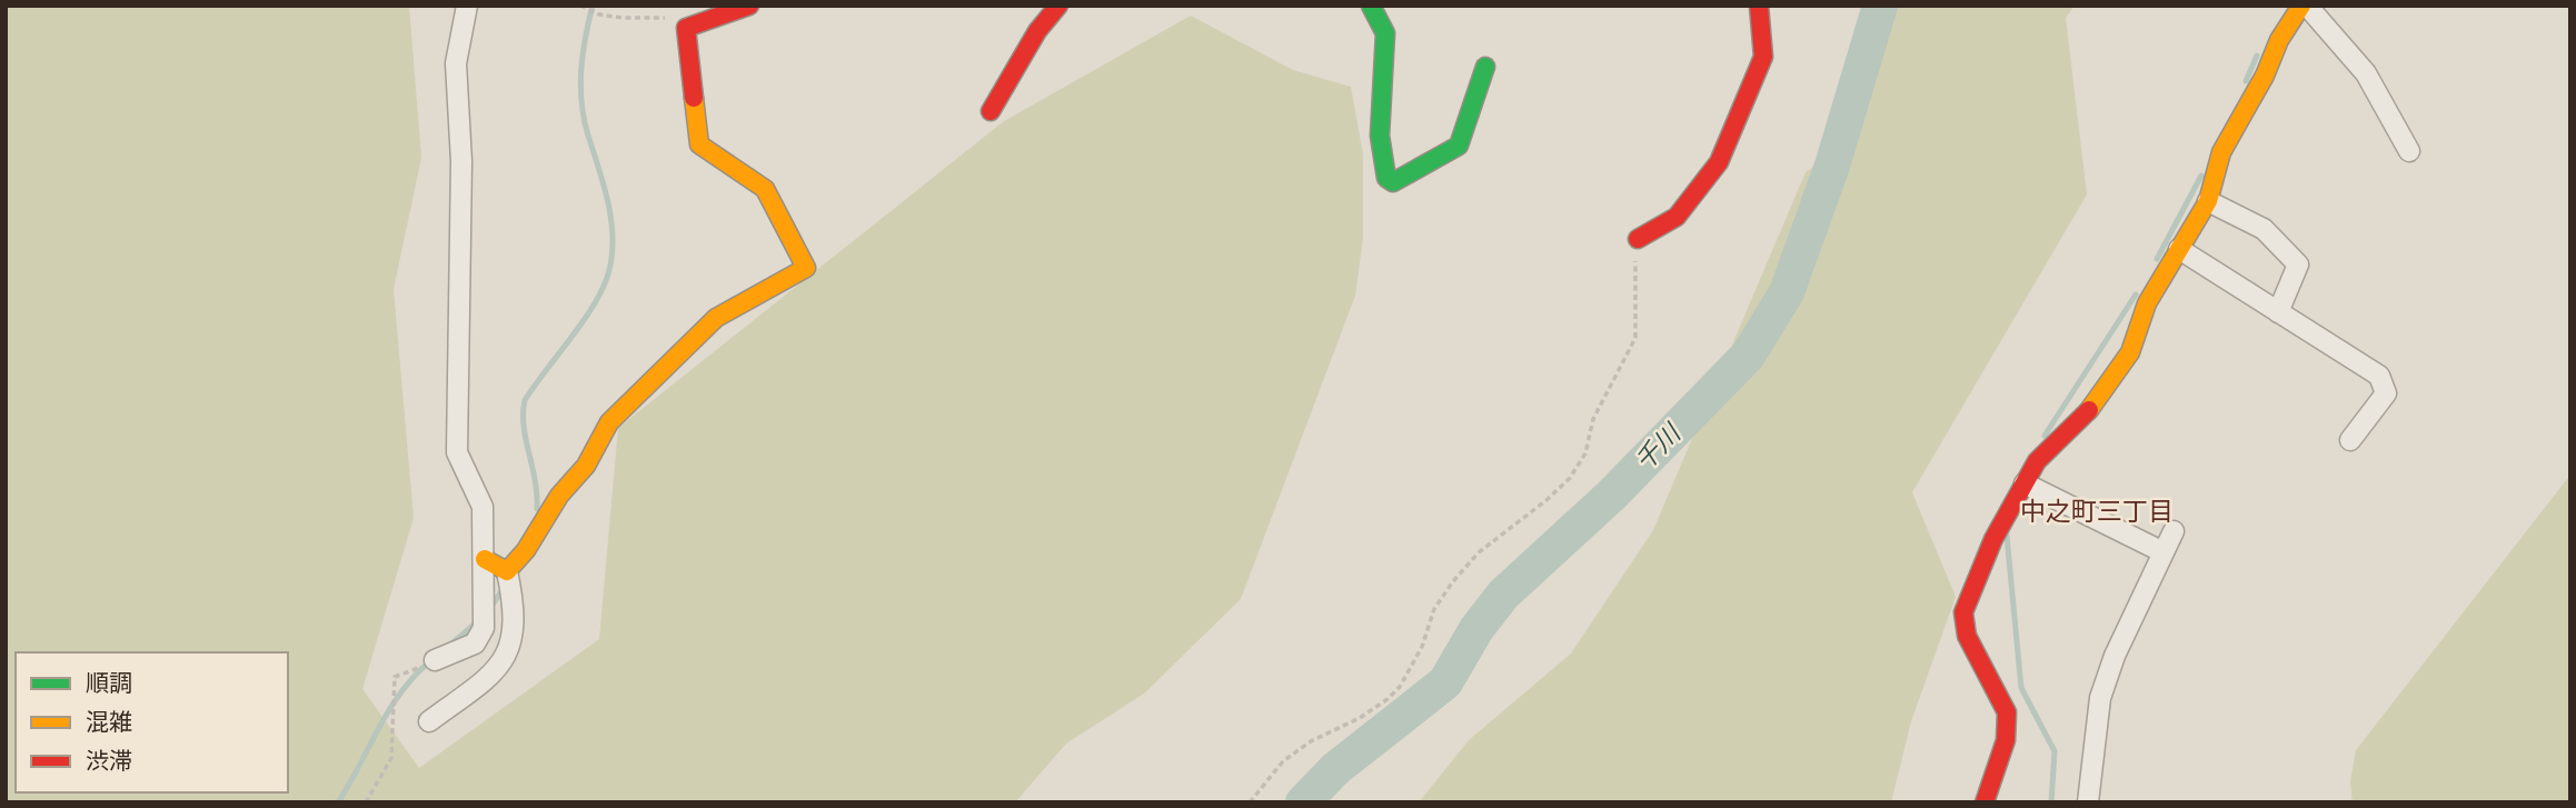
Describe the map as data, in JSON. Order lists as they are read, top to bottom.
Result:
{
  "districts": ["中之町三丁目"],
  "water": ["千川"],
  "legend": ["順調", "混雑", "渋滞"]
}
